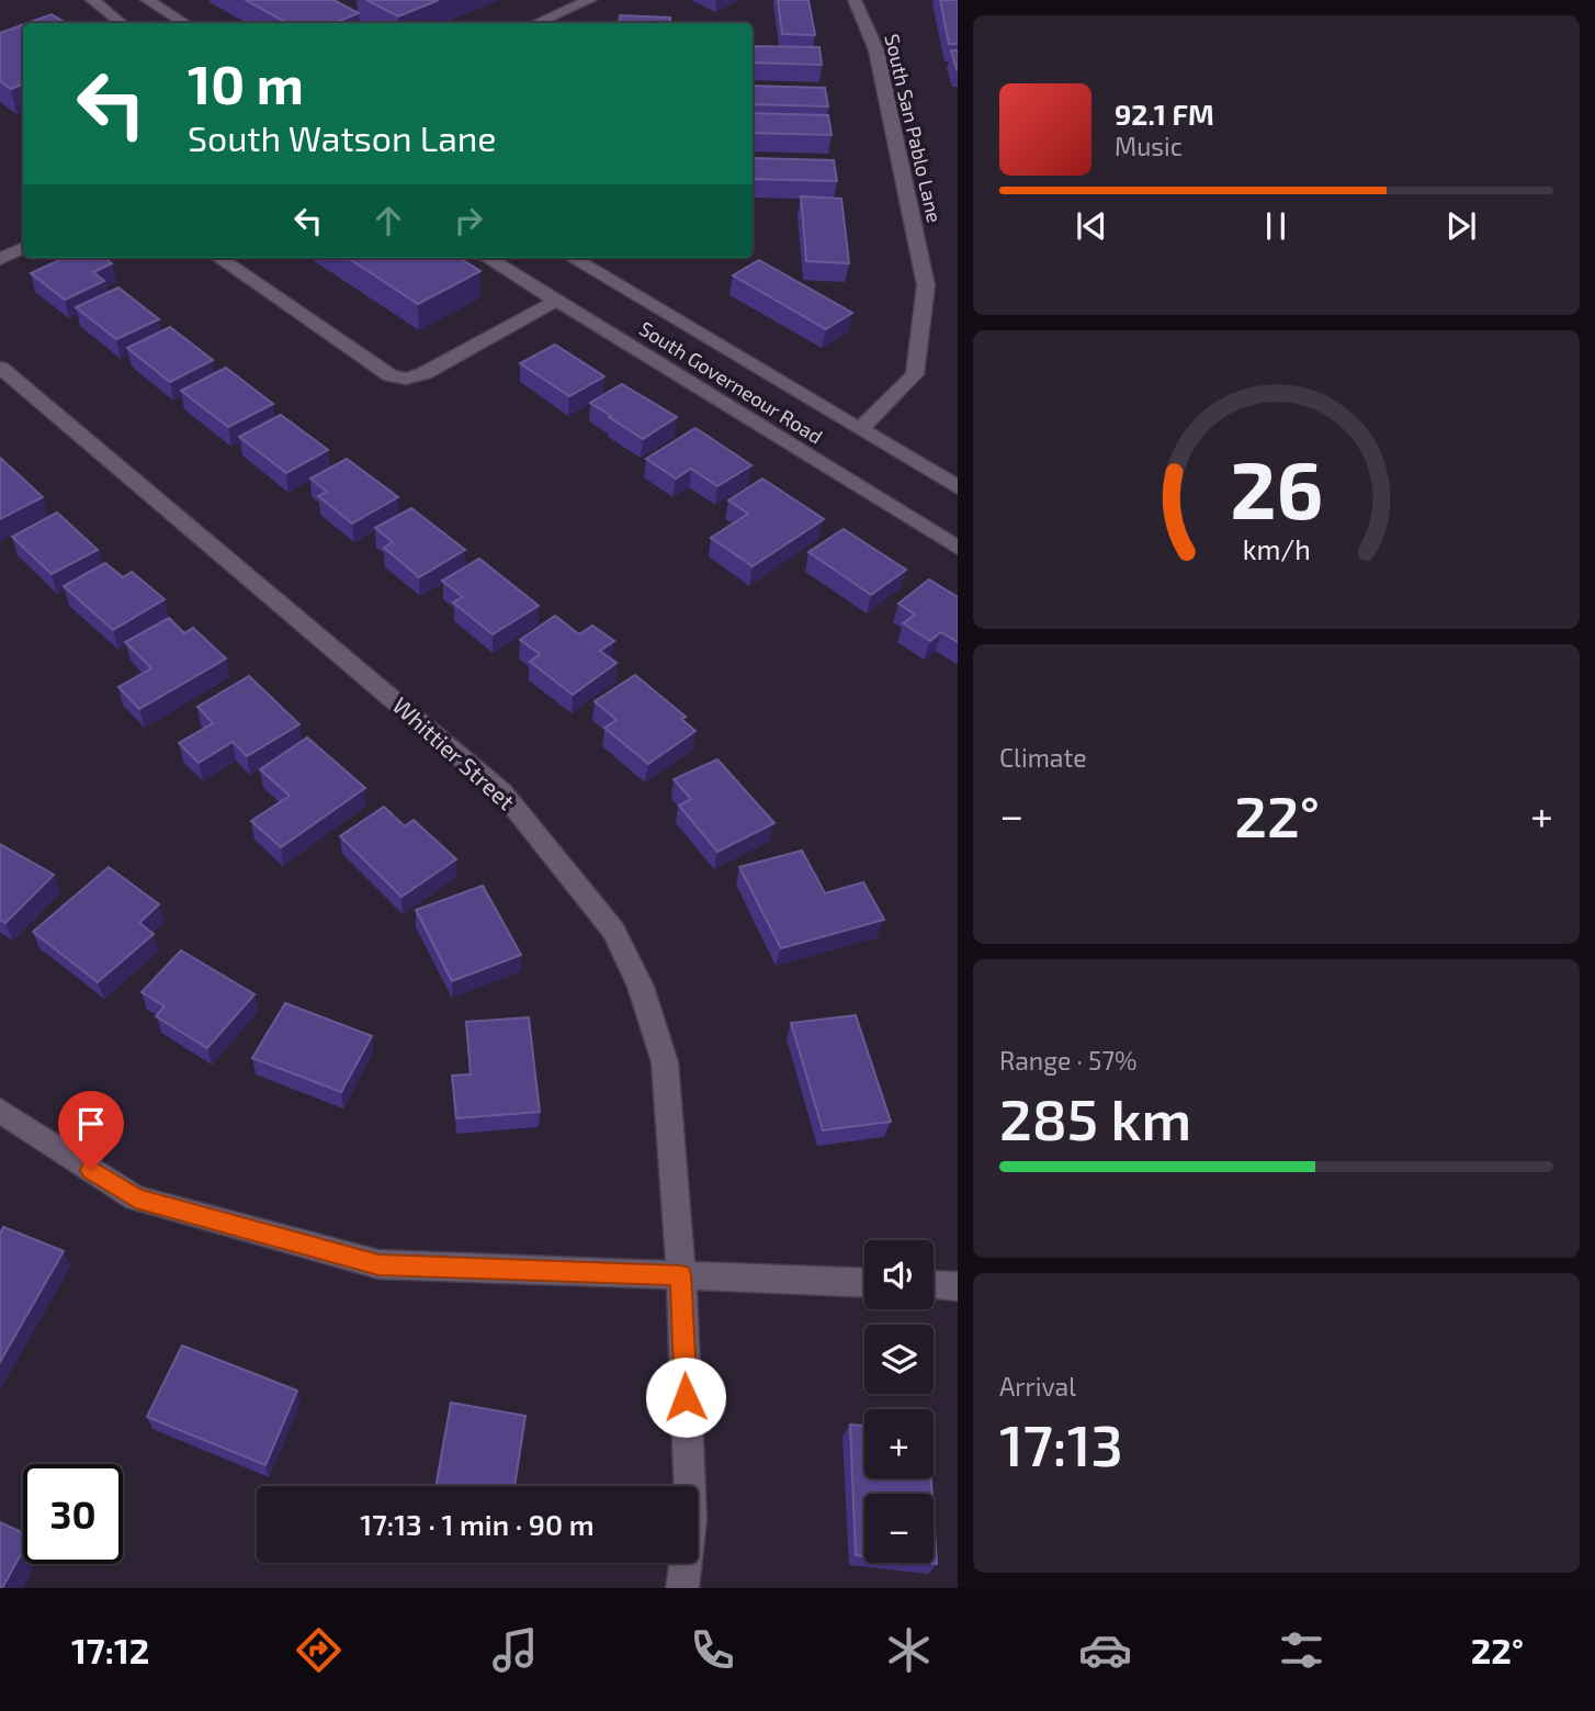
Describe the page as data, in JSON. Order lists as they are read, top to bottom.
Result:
{
  "streets": {
    "street": ["South San Pablo Lane", "South Governeour Road", "Whittier Street"]
  },
  "crossings": [
    ["South San Pablo Lane", "South Governeour Road"]
  ],
  "page": {
    "turn": ["10 m", "South Watson Lane"],
    "song": ["92.1 FM", "Music"],
    "tile": [
      "Climate",
      ["Range · 57%", "285 km"],
      ["Arrival", "17:13"]
    ],
    "heat": ["−", "22°", "+"],
    "map_buttons": ["+", "−"],
    "limit": "30",
    "trip": "17:13 · 1 min · 90 m",
    "tabs": ["17:12", "22°"],
    "gauge": ["26", "km/h"]
  }
}
